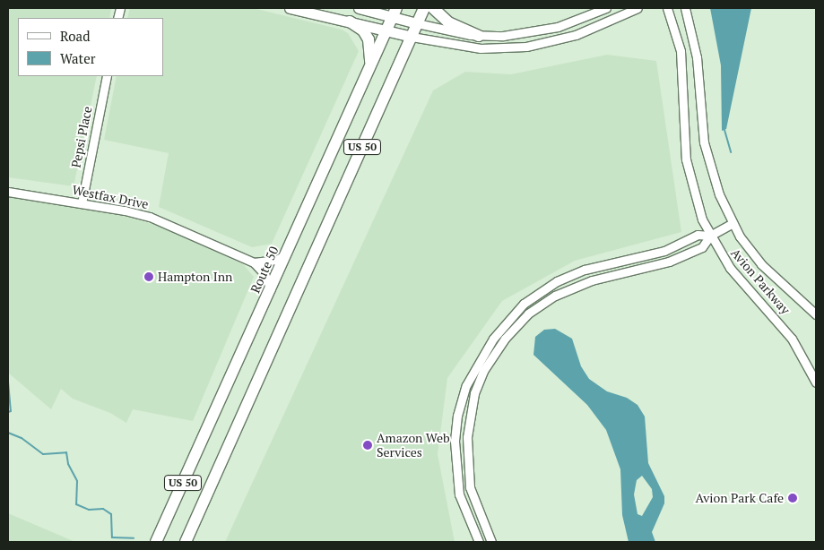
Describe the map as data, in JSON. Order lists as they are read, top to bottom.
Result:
{
  "streets": {
    "highway": ["US 50", "Route 50"],
    "street": ["Pepsi Place", "Westfax Drive", "Avion Parkway"]
  },
  "crossings": [
    ["Pepsi Place", "Westfax Drive"],
    ["Westfax Drive", "Route 50"]
  ],
  "places": ["Hampton Inn", "Amazon Web Services", "Avion Park Cafe"],
  "legend": ["Road", "Water"]
}
